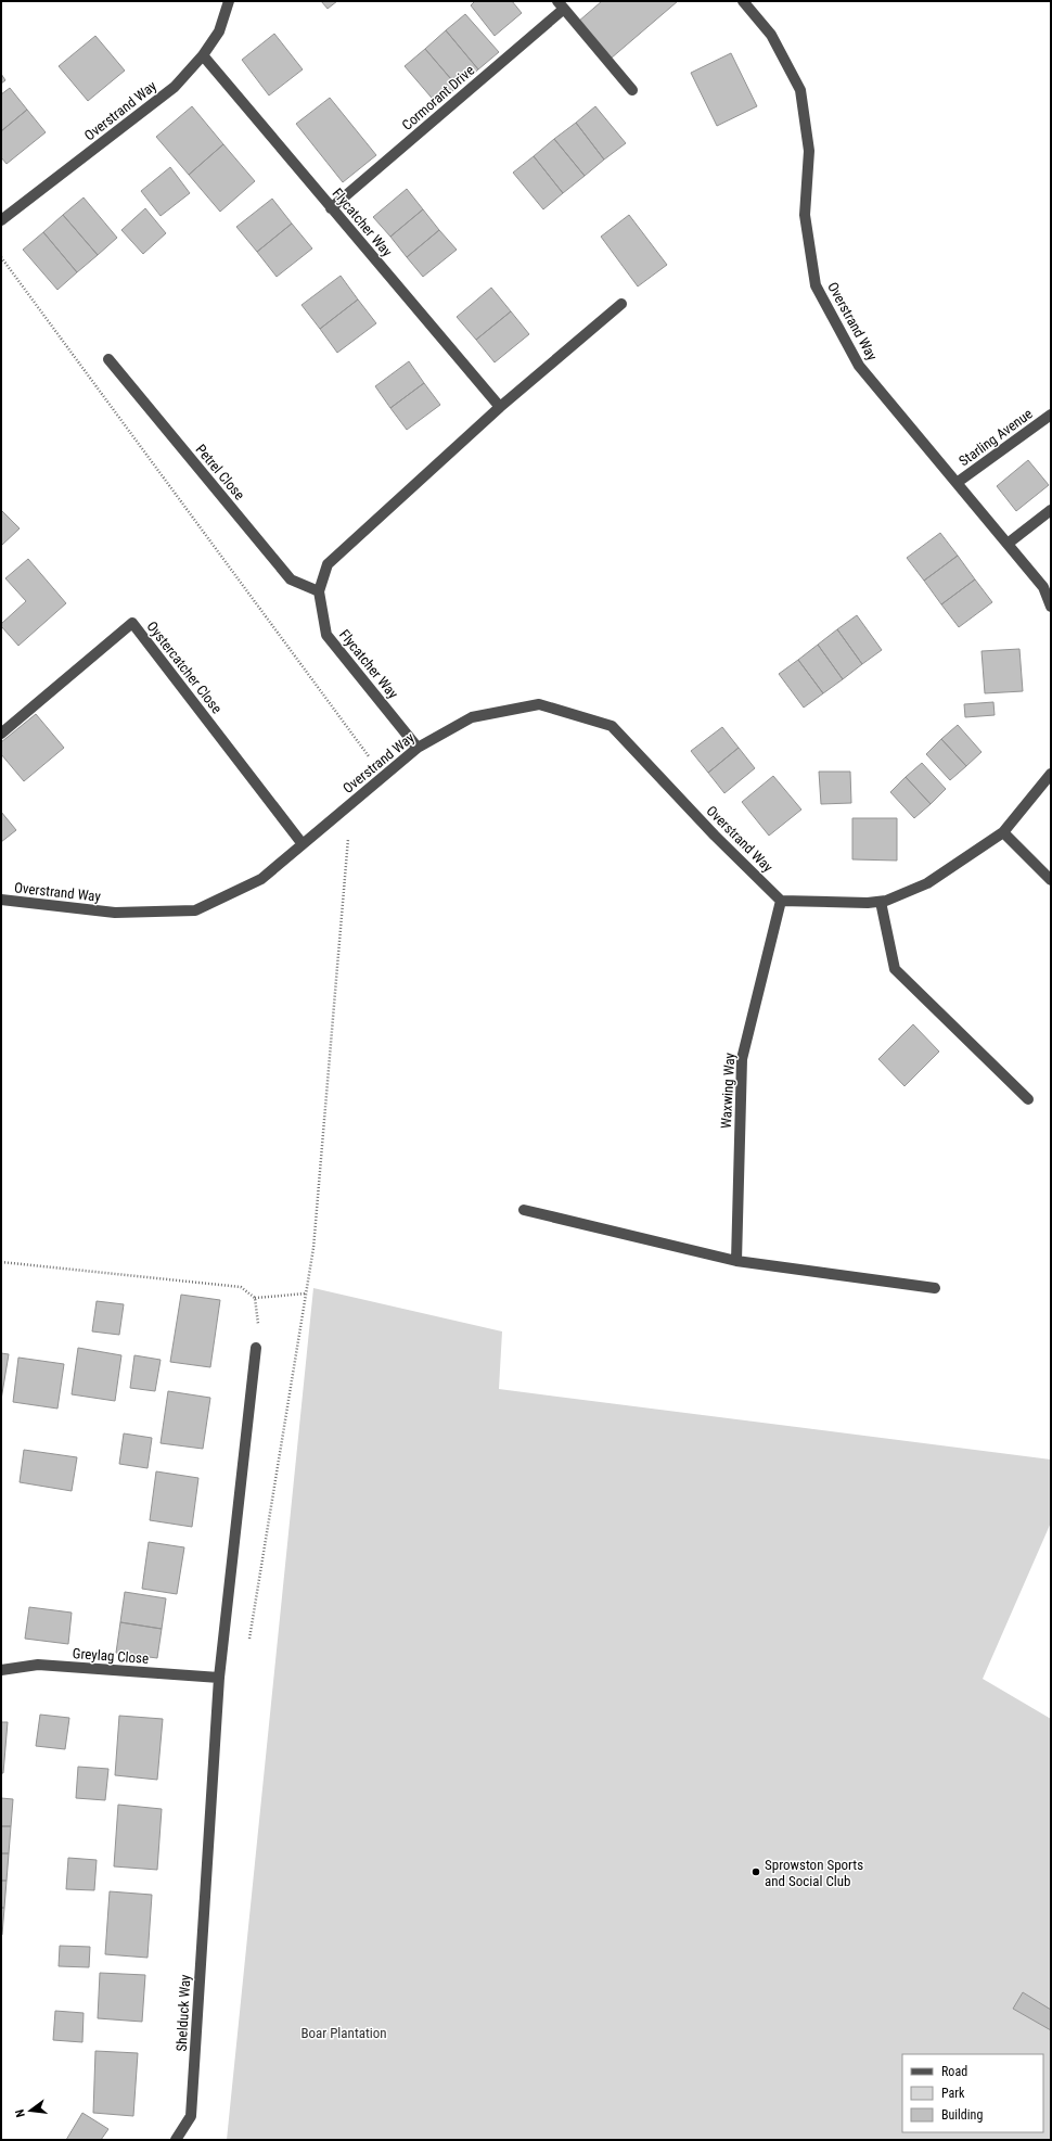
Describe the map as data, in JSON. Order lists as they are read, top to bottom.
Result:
{
  "streets": {
    "street": [
      "Cormorant Drive",
      "Overstrand Way",
      "Flycatcher Way",
      "Starling Avenue",
      "Petrel Close",
      "Oystercatcher Close",
      "Waxwing Way",
      "Greylag Close",
      "Shelduck Way"
    ]
  },
  "crossings": [
    ["Cormorant Drive", "Flycatcher Way"],
    ["Overstrand Way", "Flycatcher Way"],
    ["Overstrand Way", "Starling Avenue"],
    ["Overstrand Way", "Oystercatcher Close"],
    ["Overstrand Way", "Waxwing Way"],
    ["Flycatcher Way", "Petrel Close"],
    ["Greylag Close", "Shelduck Way"]
  ],
  "parks": ["Boar Plantation"],
  "places": ["Sprowston Sports and Social Club"],
  "legend": ["Road", "Park", "Building"],
  "north": "left"
}
